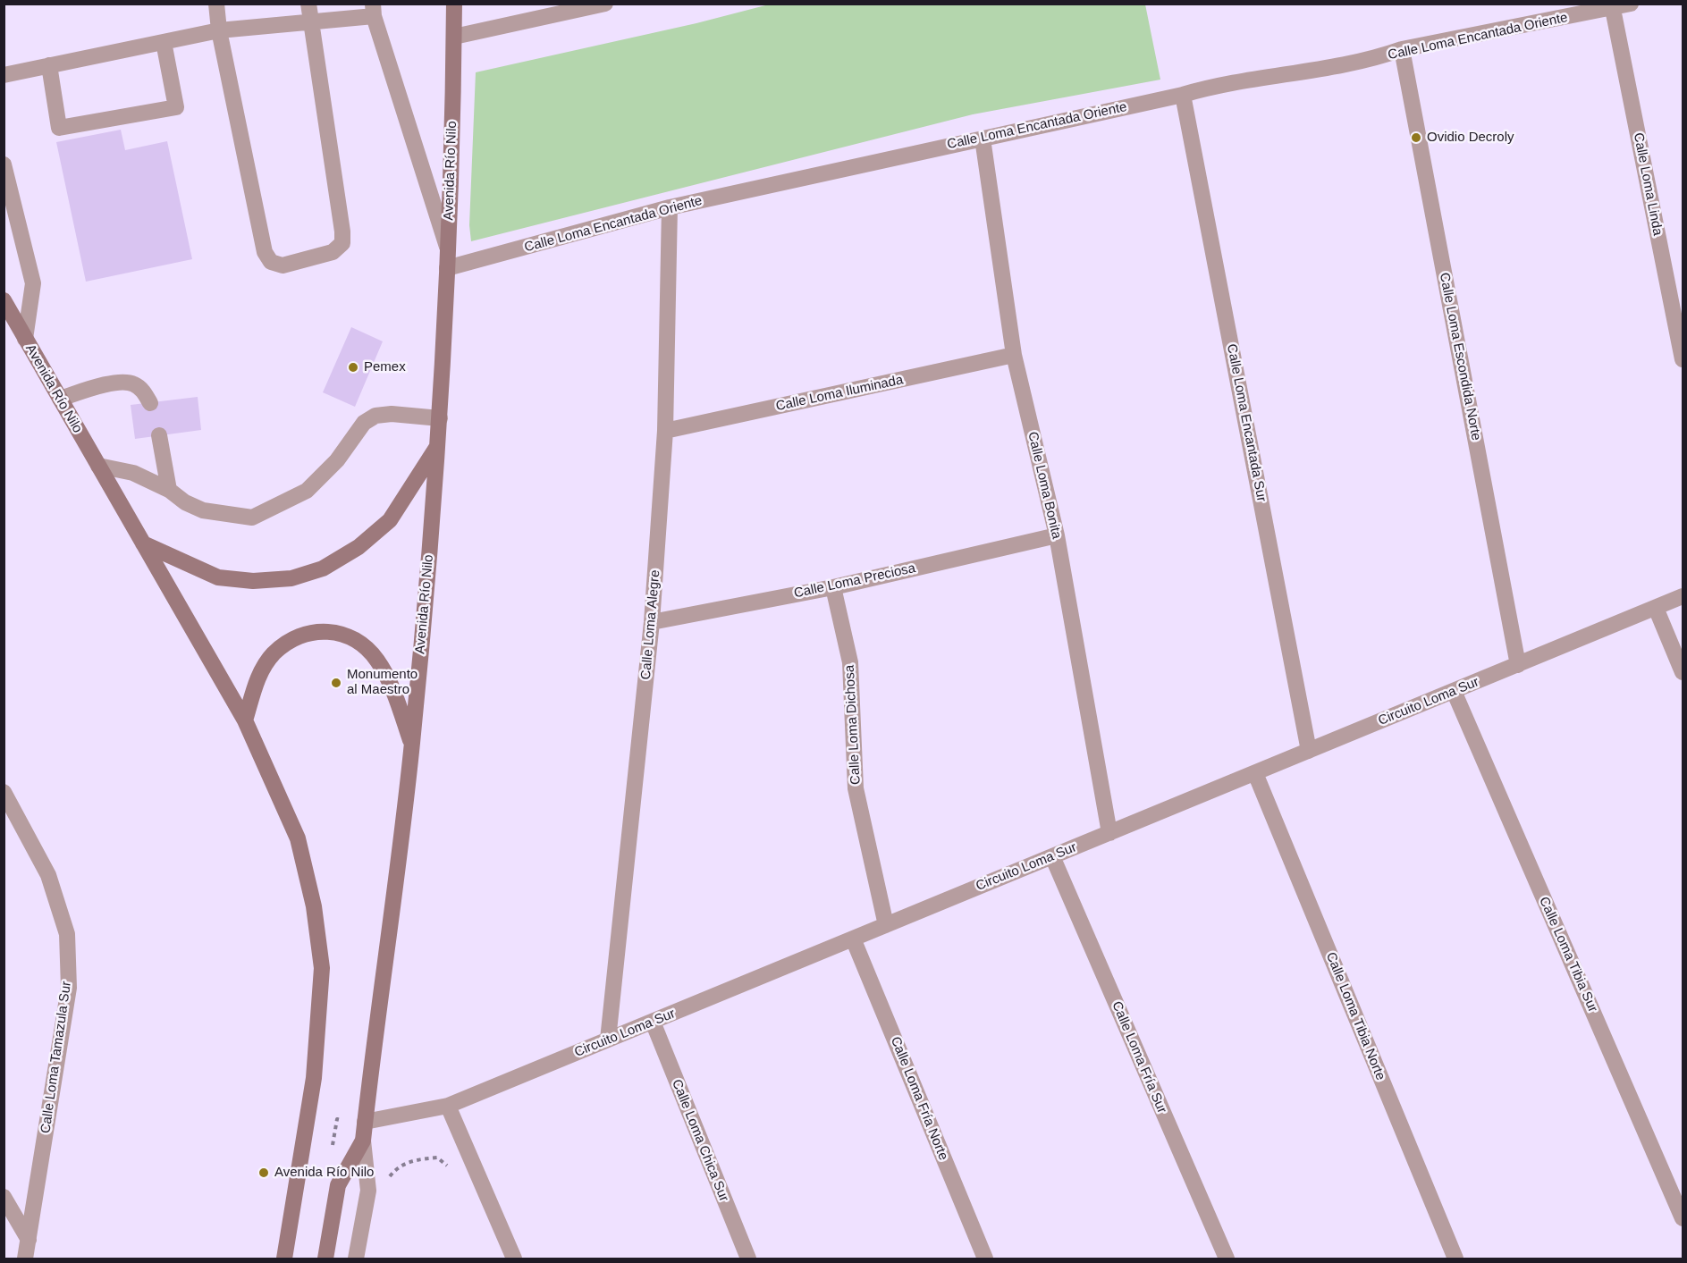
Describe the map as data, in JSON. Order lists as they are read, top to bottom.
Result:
{
  "streets": {
    "main road": ["Avenida Río Nilo"],
    "street": [
      "Calle Loma Encantada Oriente",
      "Calle Loma Linda",
      "Calle Loma Escondida Norte",
      "Calle Loma Iluminada",
      "Calle Loma Encantada Sur",
      "Calle Loma Bonita",
      "Calle Loma Preciosa",
      "Calle Loma Alegre",
      "Circuito Loma Sur",
      "Calle Loma Dichosa",
      "Calle Loma Tibia Sur",
      "Calle Loma Tibia Norte",
      "Calle Loma Tamazula Sur",
      "Calle Loma Fría Sur",
      "Calle Loma Fría Norte",
      "Calle Loma Chica Sur"
    ]
  },
  "crossings": [
    ["Calle Loma Encantada Oriente", "Avenida Río Nilo"],
    ["Calle Loma Encantada Oriente", "Calle Loma Linda"],
    ["Calle Loma Encantada Oriente", "Calle Loma Escondida Norte"],
    ["Calle Loma Encantada Oriente", "Calle Loma Encantada Sur"],
    ["Calle Loma Encantada Oriente", "Calle Loma Bonita"],
    ["Calle Loma Encantada Oriente", "Calle Loma Alegre"],
    ["Avenida Río Nilo", "Circuito Loma Sur"],
    ["Calle Loma Escondida Norte", "Circuito Loma Sur"],
    ["Calle Loma Iluminada", "Calle Loma Bonita"],
    ["Calle Loma Iluminada", "Calle Loma Alegre"],
    ["Calle Loma Encantada Sur", "Circuito Loma Sur"],
    ["Calle Loma Bonita", "Calle Loma Preciosa"],
    ["Calle Loma Bonita", "Circuito Loma Sur"],
    ["Calle Loma Preciosa", "Calle Loma Alegre"],
    ["Calle Loma Preciosa", "Calle Loma Dichosa"],
    ["Calle Loma Alegre", "Circuito Loma Sur"],
    ["Circuito Loma Sur", "Calle Loma Dichosa"],
    ["Circuito Loma Sur", "Calle Loma Tibia Sur"],
    ["Circuito Loma Sur", "Calle Loma Tibia Norte"],
    ["Circuito Loma Sur", "Calle Loma Fría Sur"],
    ["Circuito Loma Sur", "Calle Loma Fría Norte"],
    ["Circuito Loma Sur", "Calle Loma Chica Sur"]
  ],
  "places": [
    "Ovidio Decroly",
    "Pemex",
    "Monumento al Maestro",
    "Avenida Río Nilo"
  ]
}
